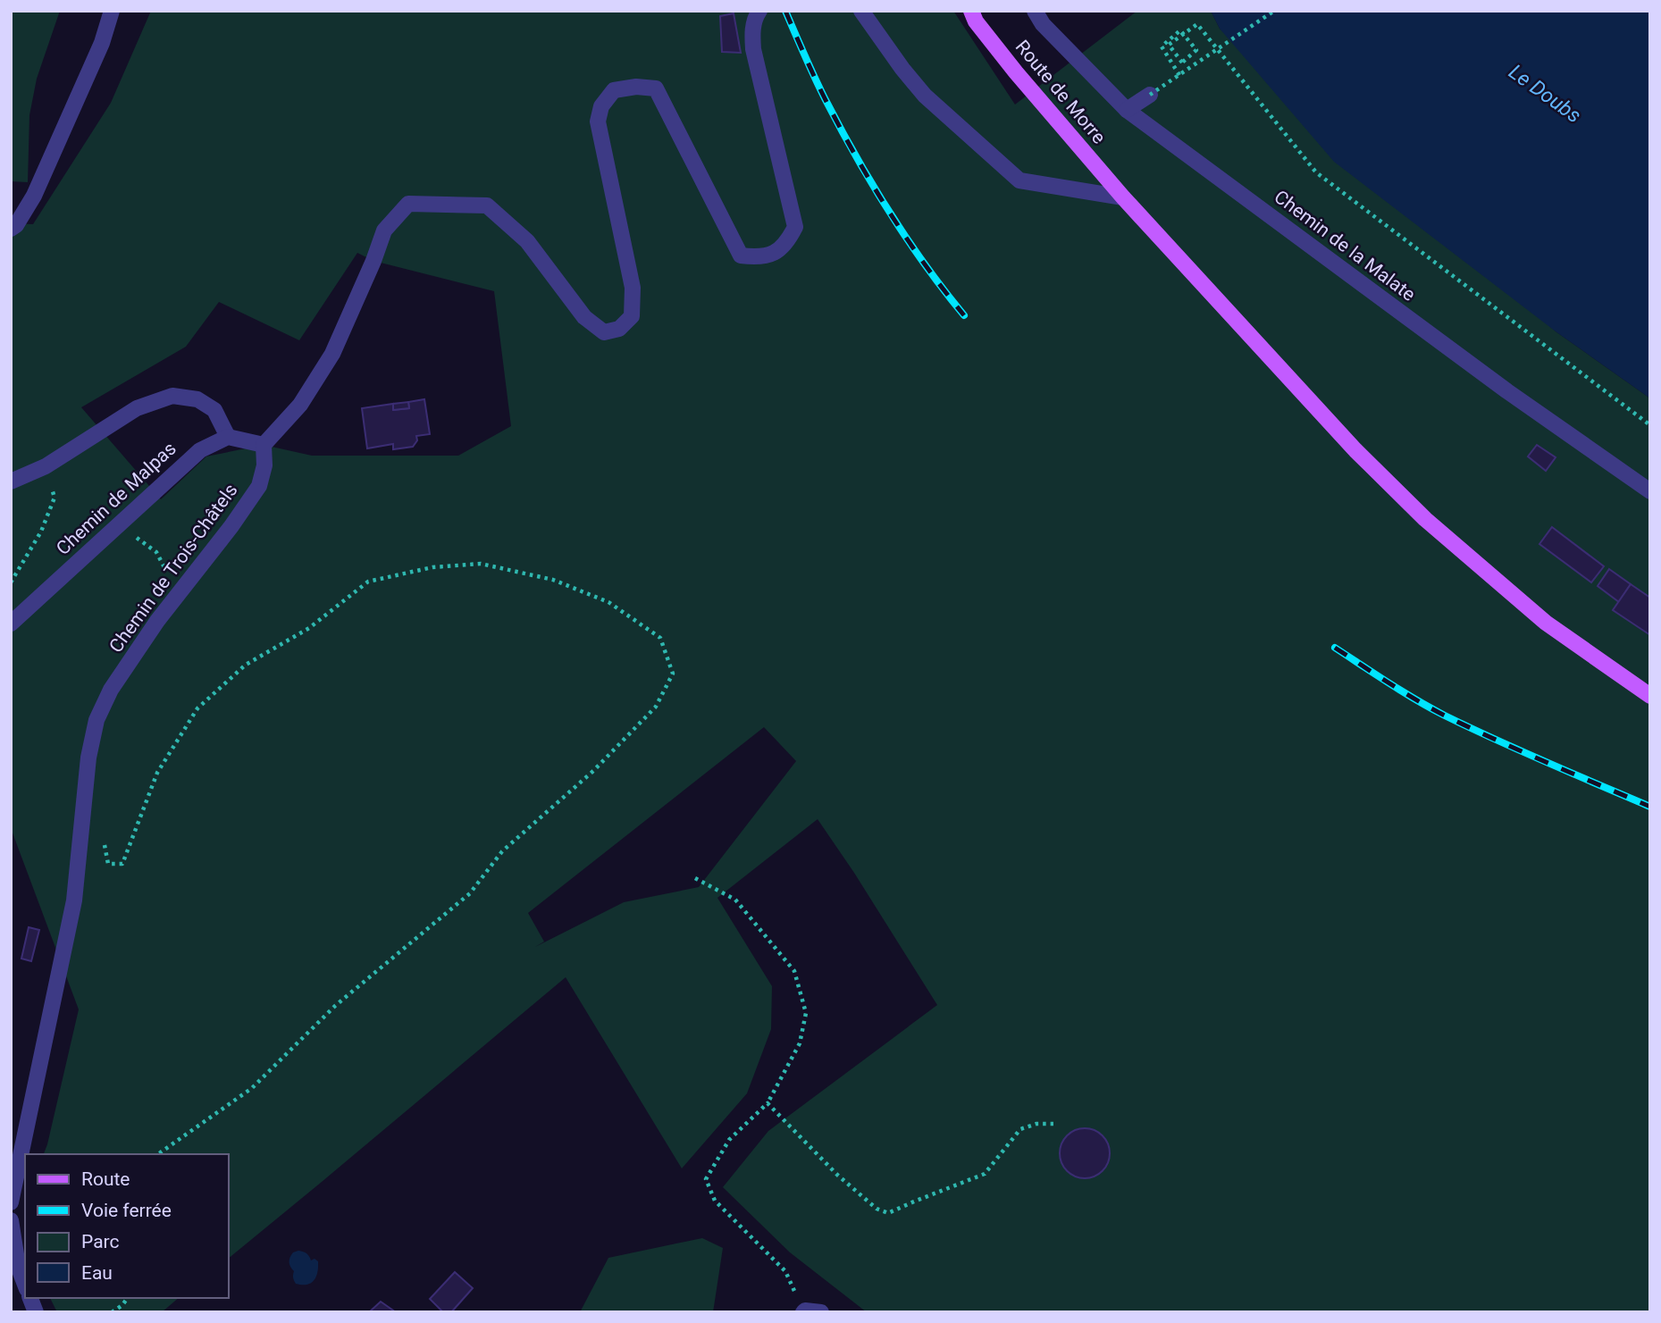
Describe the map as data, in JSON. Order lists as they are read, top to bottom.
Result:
{
  "streets": {
    "main road": ["Route de Morre"],
    "street": ["Chemin de la Malate", "Chemin de Malpas", "Chemin de Trois-Châtels"]
  },
  "water": ["Le Doubs"],
  "legend": [
    "Route",
    "Voie ferrée",
    "Parc",
    "Eau"
  ]
}
